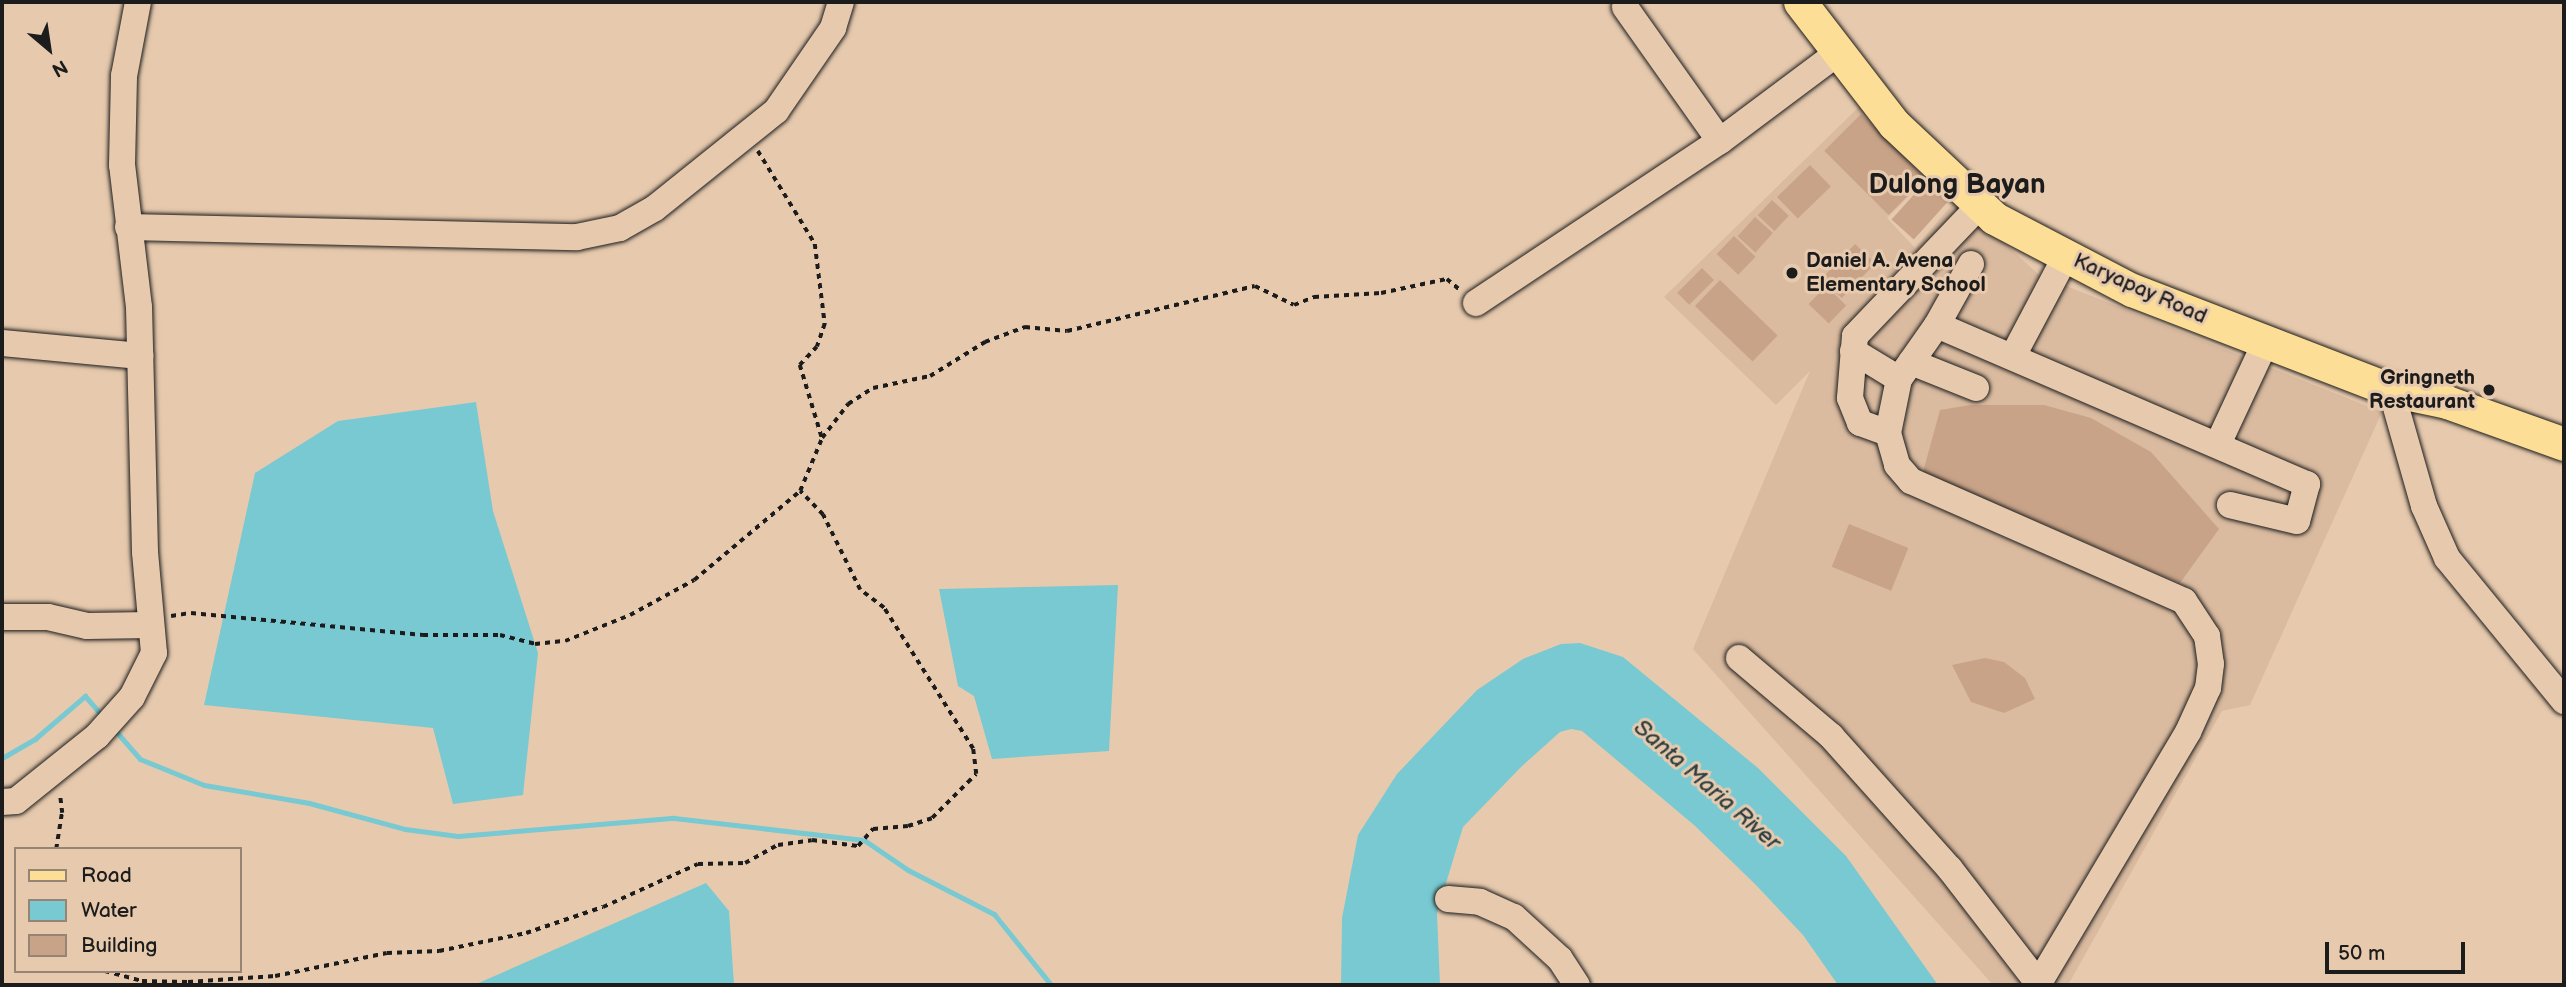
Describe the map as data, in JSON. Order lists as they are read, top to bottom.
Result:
{
  "streets": {
    "main road": ["Karyapay Road"]
  },
  "districts": ["Dulong Bayan"],
  "water": ["Santa Maria River"],
  "places": ["Daniel A. Avena Elementary School", "Gringneth Restaurant"],
  "legend": ["Road", "Water", "Building"],
  "scale_bar": "50 m",
  "north": "bottom right"
}
